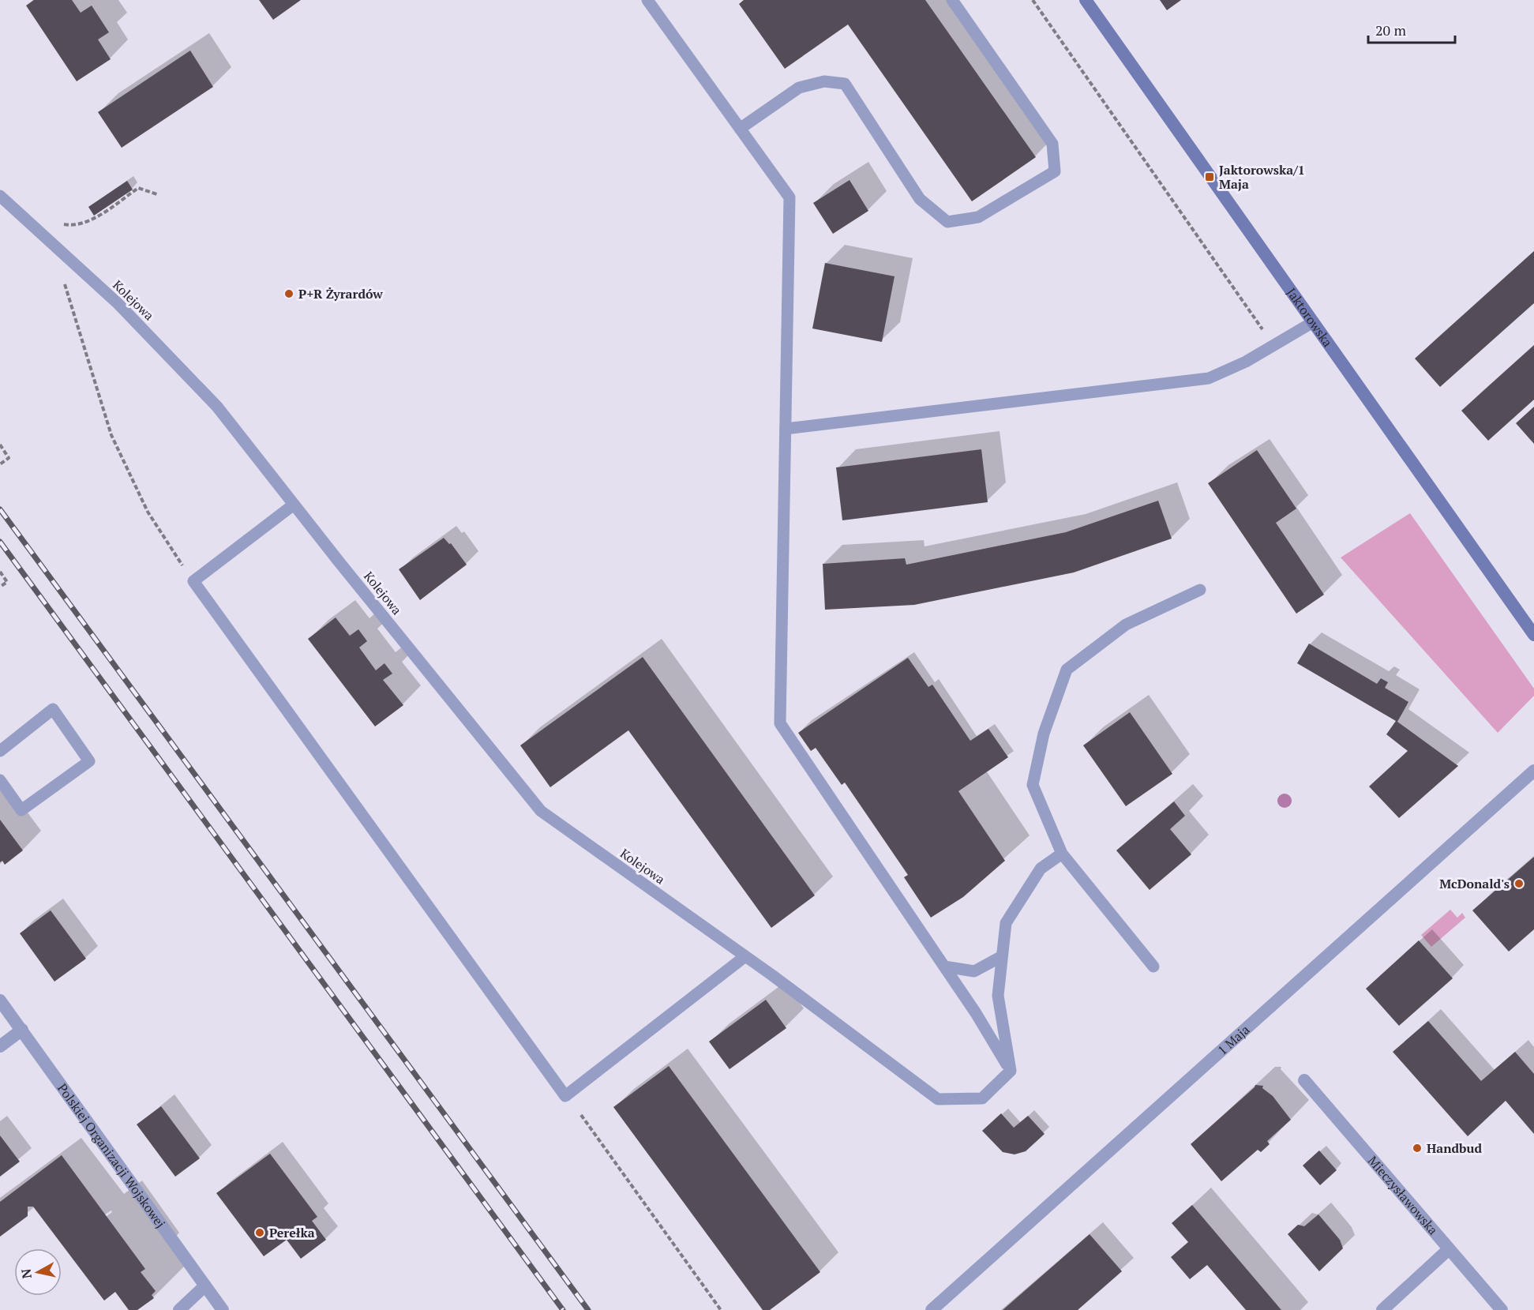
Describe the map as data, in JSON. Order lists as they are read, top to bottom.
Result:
{
  "streets": {
    "main road": ["Jaktorowska"],
    "street": ["1 Maja", "Polskiej Organizacji Wojskowej", "Mieczysławowska"],
    "lane": ["Kolejowa"]
  },
  "places": {
    "transit": ["Jaktorowska/1 Maja"],
    "other": [
      "P+R Żyrardów",
      "McDonald's",
      "Handbud",
      "Perełka"
    ]
  },
  "scale_bar": "20 m",
  "north": "left"
}
